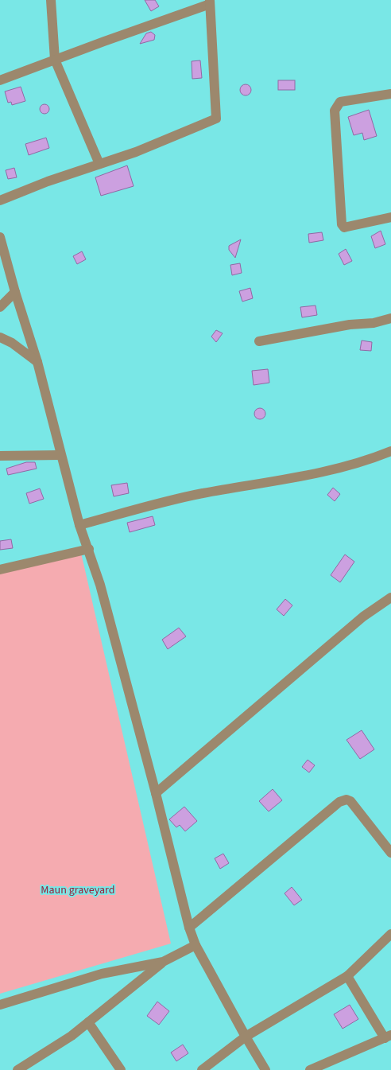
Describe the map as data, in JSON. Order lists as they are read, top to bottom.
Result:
{
  "parks": ["Maun graveyard"]
}
